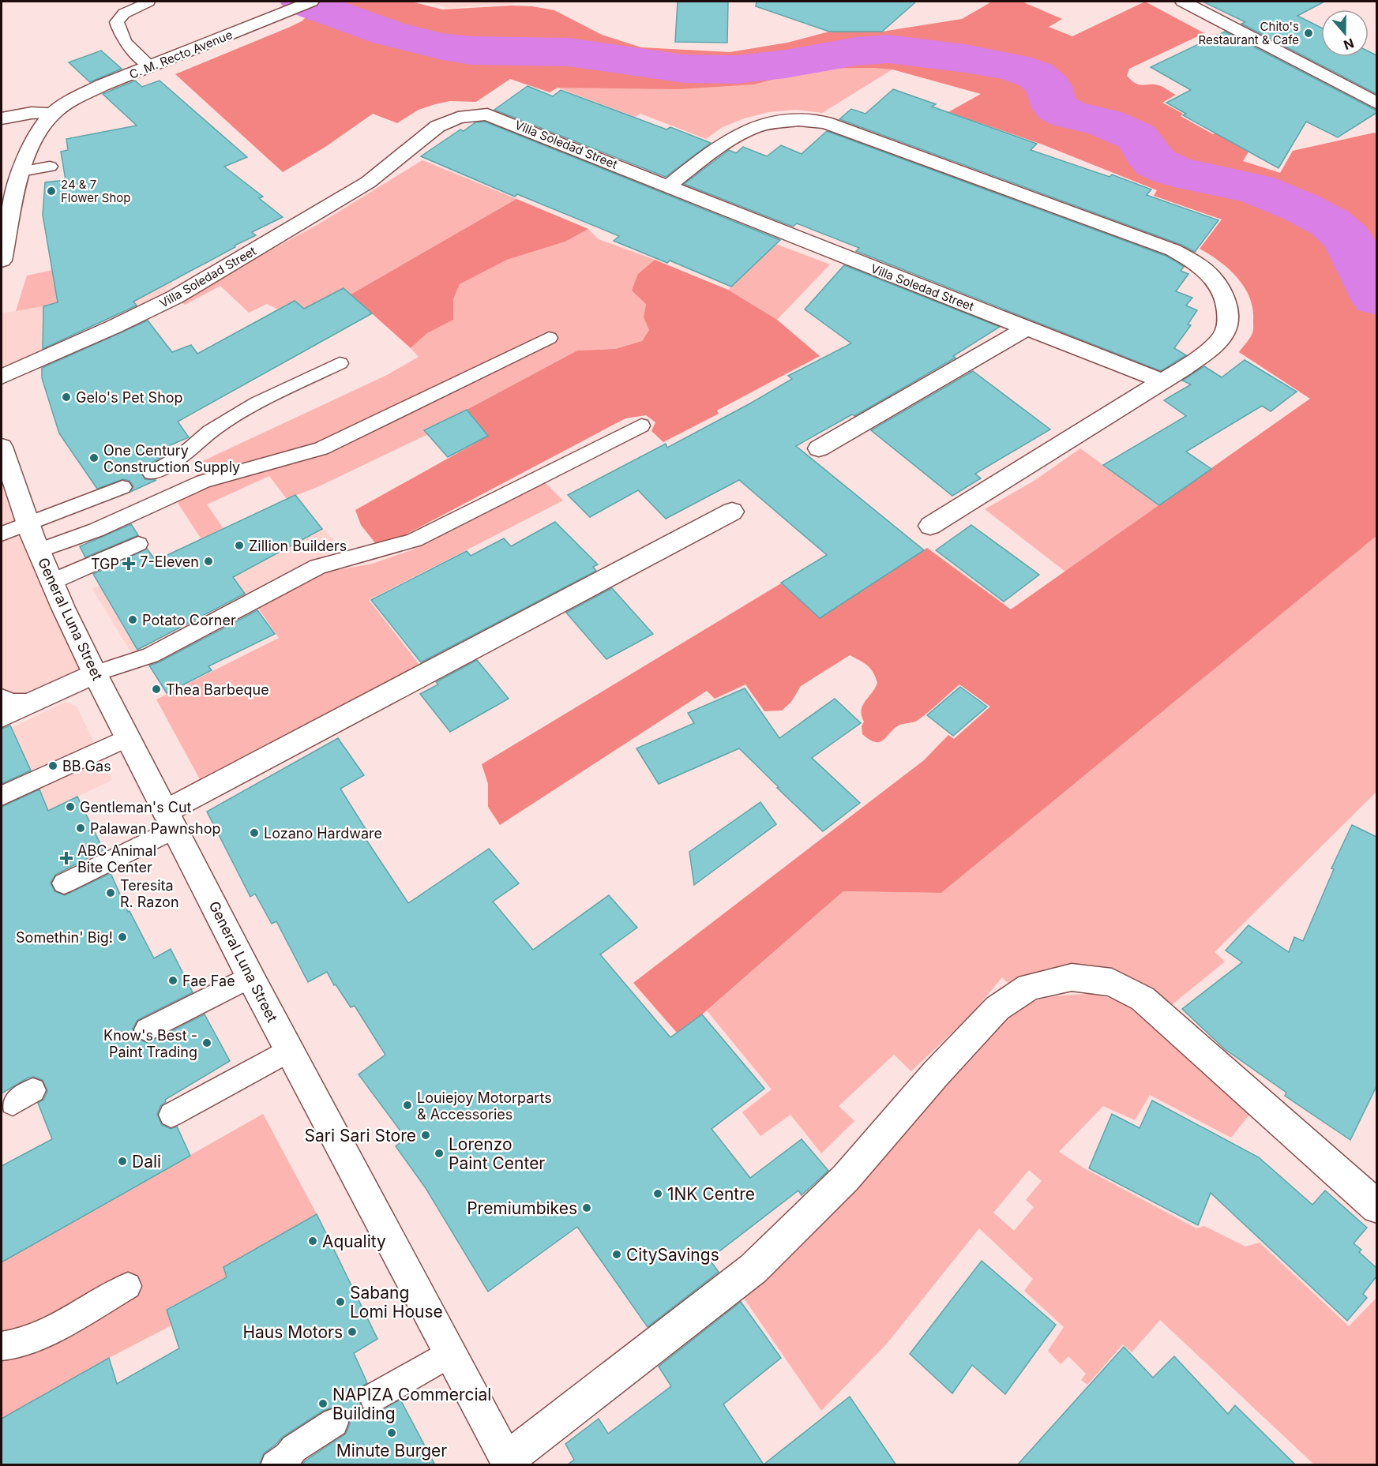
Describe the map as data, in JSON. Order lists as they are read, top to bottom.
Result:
{
  "streets": {
    "street": ["C. M. Recto Avenue", "Villa Soledad Street", "General Luna Street"]
  },
  "places": {
    "other": [
      "Chito's Restaurant & Cafe",
      "24 & 7 Flower Shop",
      "Gelo's Pet Shop",
      "One Century Construction Supply",
      "Zillion Builders",
      "7-Eleven",
      "Potato Corner",
      "Thea Barbeque",
      "BB Gas",
      "Gentleman's Cut",
      "Palawan Pawnshop",
      "Lozano Hardware",
      "Teresita R. Razon",
      "Somethin' Big!",
      "Fae Fae",
      "Know's Best - Paint Trading",
      "Louiejoy Motorparts & Accessories",
      "Sari Sari Store",
      "Lorenzo Paint Center",
      "Dali",
      "1NK Centre",
      "Premiumbikes",
      "Aquality",
      "CitySavings",
      "Sabang Lomi House",
      "Haus Motors",
      "NAPIZA Commercial Building",
      "Minute Burger"
    ],
    "health": ["TGP", "ABC Animal Bite Center"]
  },
  "north": "bottom"
}
